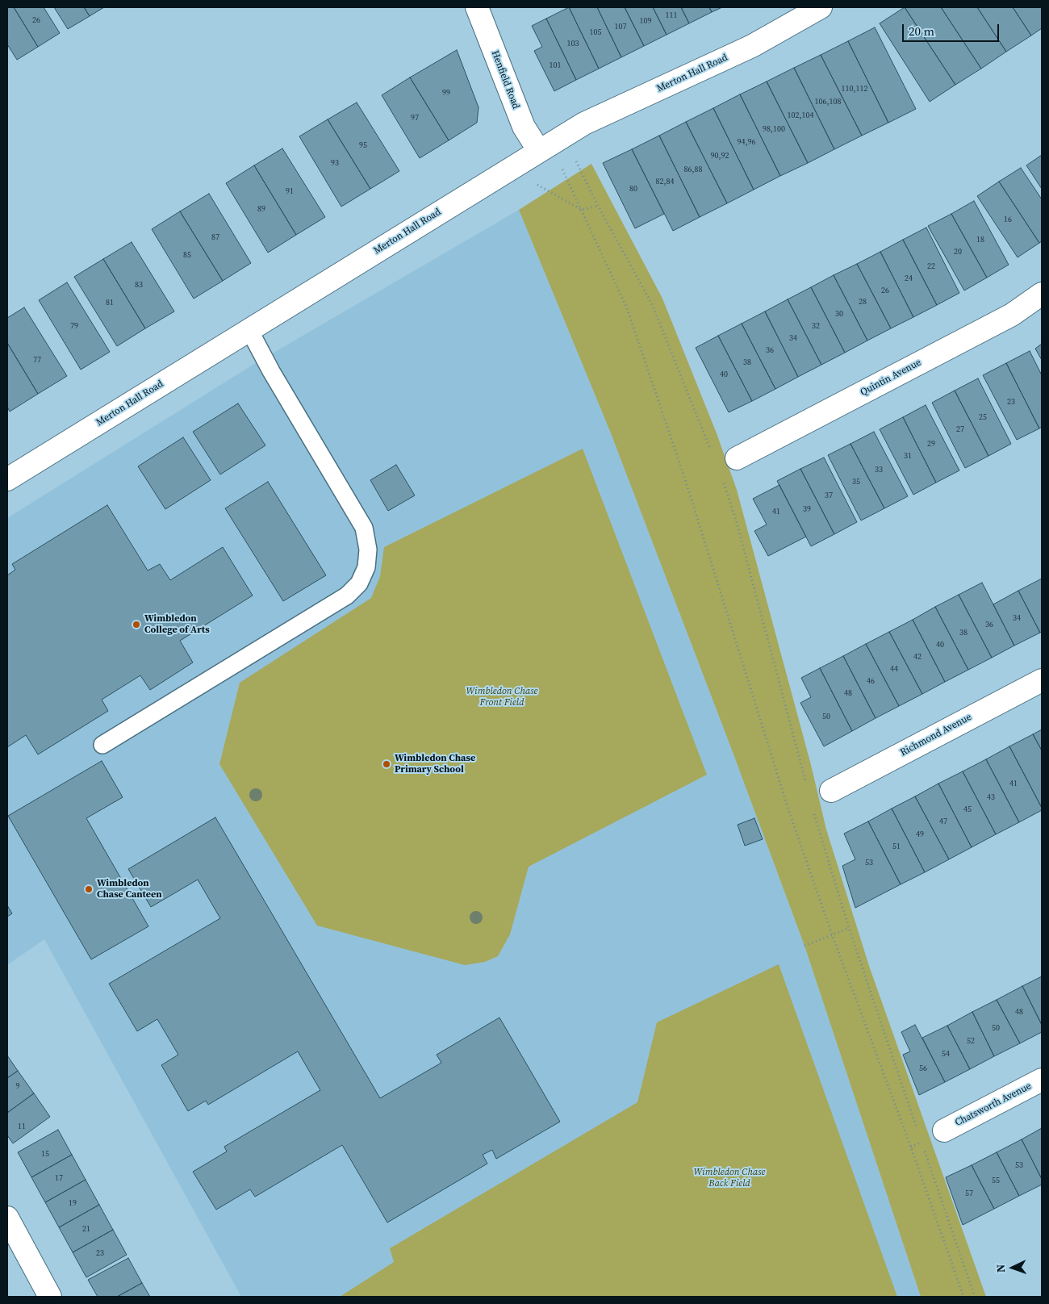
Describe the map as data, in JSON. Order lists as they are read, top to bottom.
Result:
{
  "streets": {
    "street": [
      "Merton Hall Road",
      "Henfield Road",
      "Quintin Avenue",
      "Richmond Avenue",
      "Chatsworth Avenue"
    ]
  },
  "crossings": [
    ["Merton Hall Road", "Henfield Road"]
  ],
  "parks": ["Wimbledon Chase Front Field", "Wimbledon Chase Back Field"],
  "places": ["Wimbledon College of Arts", "Wimbledon Chase Primary School", "Wimbledon Chase Canteen"],
  "house_numbers": [
    "111",
    "26",
    "109",
    "107",
    "105",
    "103",
    "101",
    "110,112",
    "99",
    "106,108",
    "102,104",
    "97",
    "98,100",
    "94,96",
    "95",
    "90,92",
    "93",
    "86,88",
    "82,84",
    "80",
    "91",
    "89",
    "16",
    "87",
    "18",
    "20",
    "85",
    "22",
    "24",
    "83",
    "26",
    "28",
    "81",
    "30",
    "79",
    "32",
    "34",
    "36",
    "77",
    "38",
    "40",
    "23",
    "25",
    "27",
    "29",
    "31",
    "33",
    "35",
    "37",
    "39",
    "41",
    "34",
    "36",
    "38",
    "40",
    "42",
    "44",
    "46",
    "48",
    "50",
    "41",
    "43",
    "45",
    "47",
    "49",
    "51",
    "53",
    "48",
    "50",
    "52",
    "54",
    "56",
    "9",
    "11",
    "15",
    "53",
    "17",
    "55",
    "57",
    "19",
    "21",
    "23"
  ],
  "scale_bar": "20 m",
  "north": "left"
}
